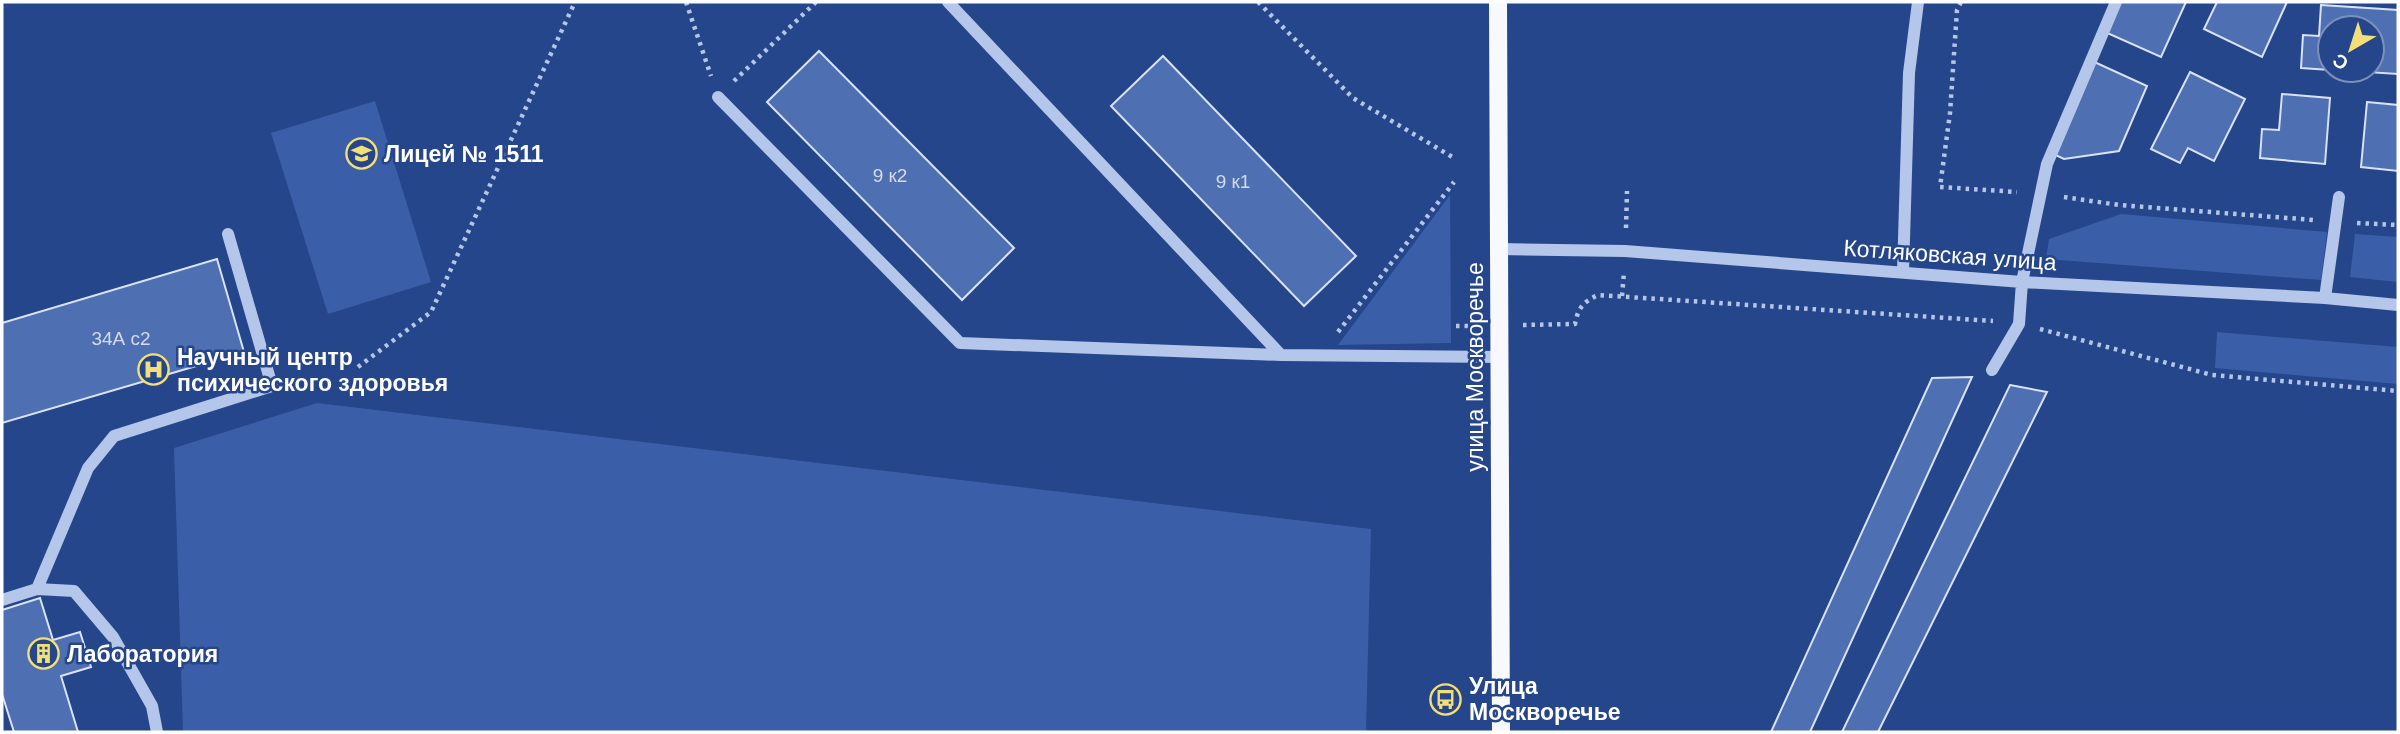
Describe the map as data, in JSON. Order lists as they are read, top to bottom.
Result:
{
  "streets": {
    "main road": ["улица Москворечье"],
    "street": ["Котляковская улица"]
  },
  "crossings": [
    ["Котляковская улица", "улица Москворечье"]
  ],
  "places": {
    "school or university": ["Лицей № 1511"],
    "hospital": ["Научный центр психического здоровья"],
    "building": ["Лаборатория"],
    "bus stop": ["Улица Москворечье"]
  },
  "house_numbers": ["9 к2", "9 к1", "34А с2"],
  "north": "bottom left"
}
